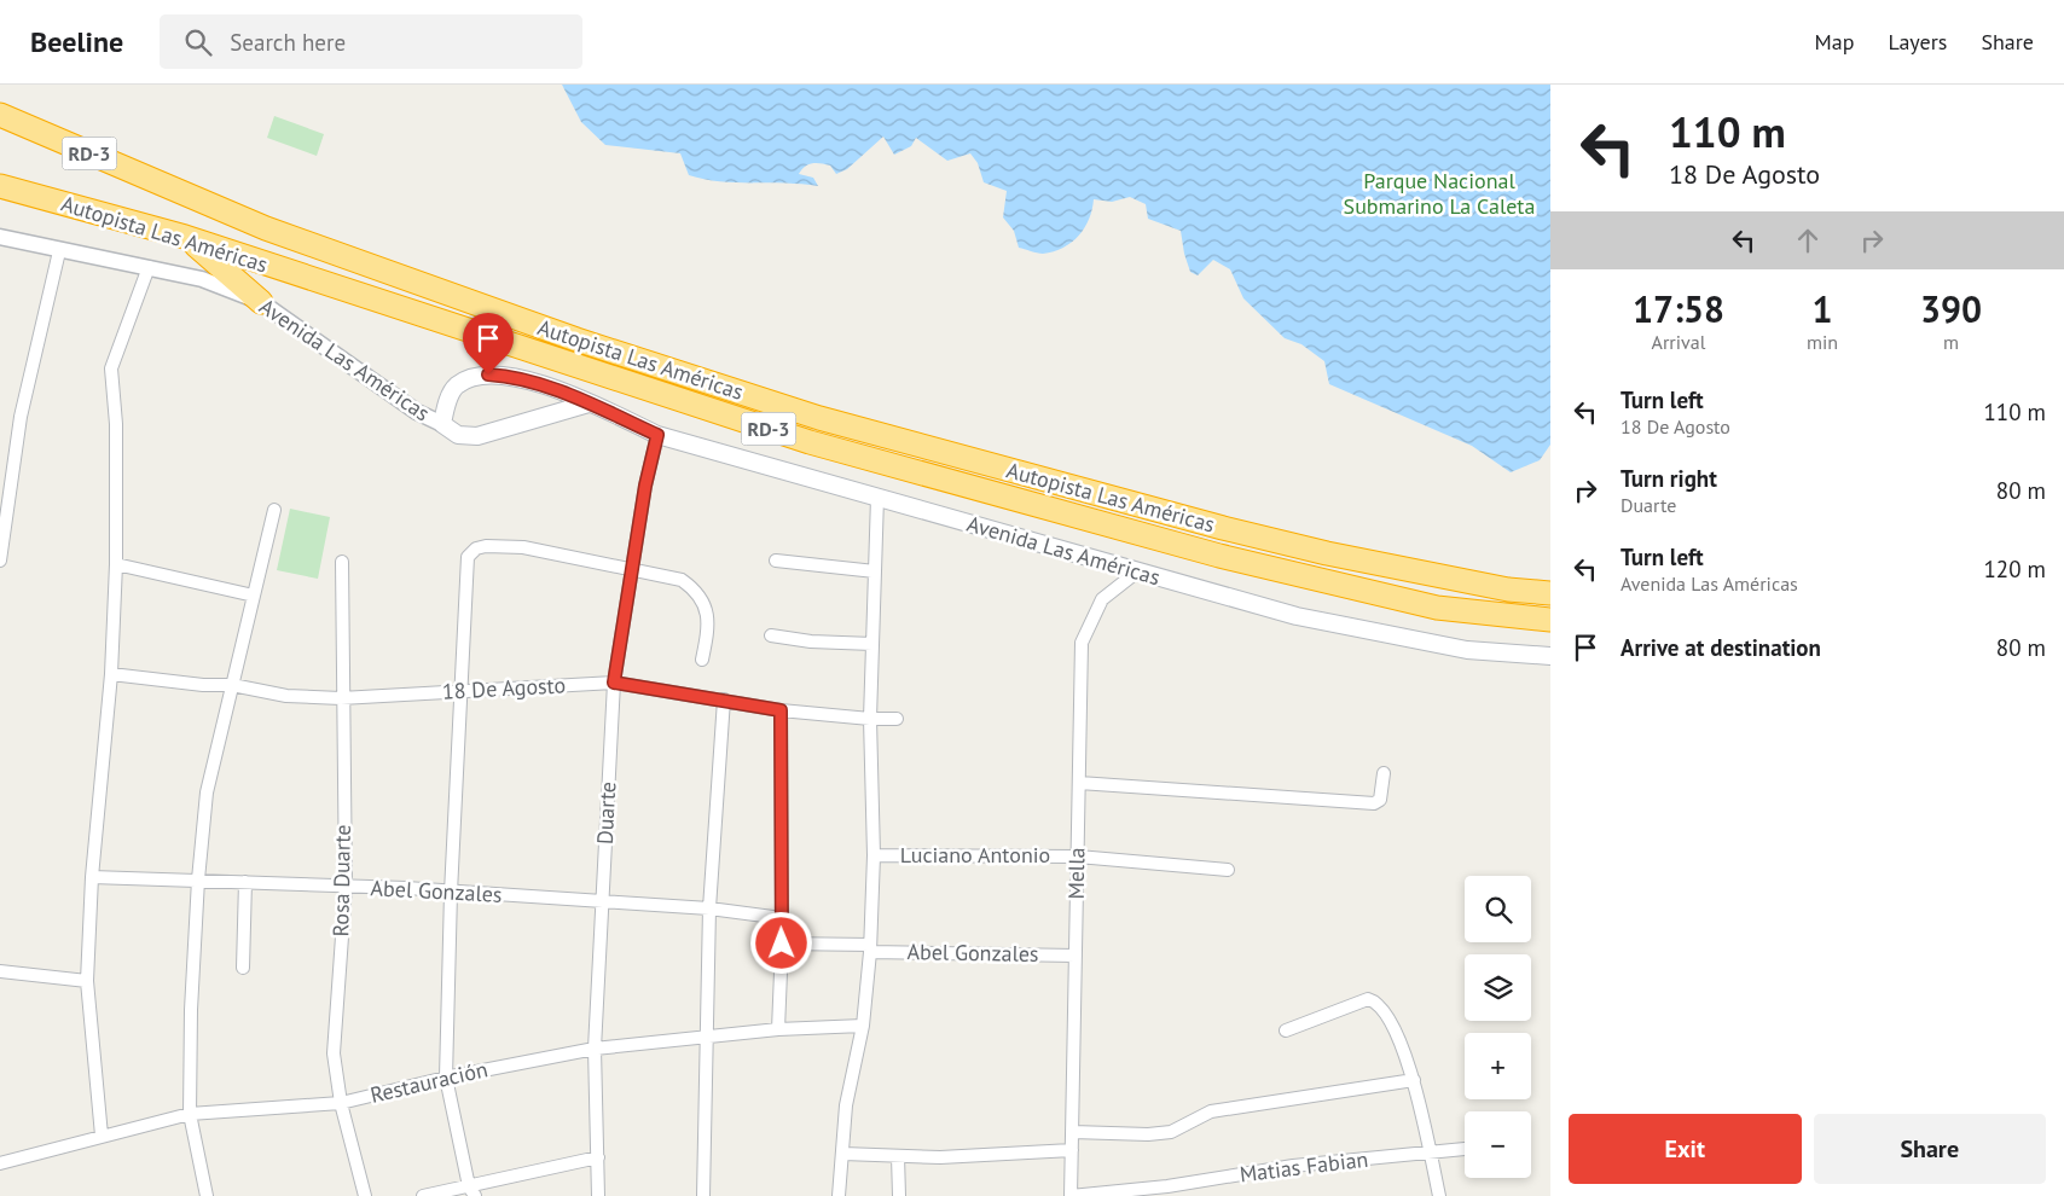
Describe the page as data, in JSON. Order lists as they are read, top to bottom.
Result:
{
  "streets": {
    "highway": ["RD-3", "Autopista Las Américas"],
    "main road": ["Avenida Las Américas"],
    "street": [
      "18 De Agosto",
      "Duarte",
      "Luciano Antonio",
      "Mella",
      "Rosa Duarte",
      "Abel Gonzales",
      "Restauración",
      "Matias Fabian"
    ]
  },
  "crossings": [
    ["Avenida Las Américas", "Duarte"],
    ["Avenida Las Américas", "Mella"],
    ["18 De Agosto", "Duarte"],
    ["18 De Agosto", "Rosa Duarte"],
    ["Duarte", "Abel Gonzales"],
    ["Duarte", "Restauración"],
    ["Luciano Antonio", "Mella"],
    ["Mella", "Abel Gonzales"],
    ["Mella", "Matias Fabian"],
    ["Rosa Duarte", "Abel Gonzales"],
    ["Rosa Duarte", "Restauración"]
  ],
  "parks": ["Parque Nacional Submarino La Caleta"],
  "page": {
    "header": "Beeline",
    "search": "Search here",
    "nav": ["Map", "Layers", "Share"],
    "turn": ["110 m", "18 De Agosto"],
    "eta": [
      "17:58",
      "Arrival",
      "1",
      "min",
      "390",
      "m"
    ],
    "list": [
      {
        "name": "Turn left",
        "note": "18 De Agosto",
        "value": "110 m"
      },
      {
        "name": "Turn right",
        "note": "Duarte",
        "value": "80 m"
      },
      {
        "name": "Turn left",
        "note": "Avenida Las Américas",
        "value": "120 m"
      },
      {
        "name": "Arrive at destination",
        "value": "80 m"
      }
    ],
    "map_buttons": ["+", "−"],
    "buttons": ["Exit", "Share"]
  }
}
